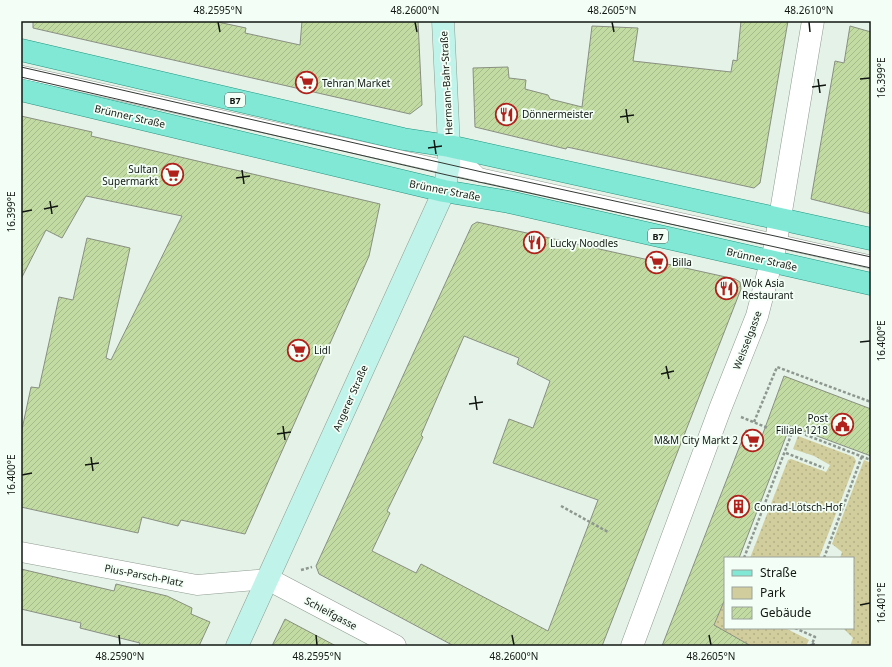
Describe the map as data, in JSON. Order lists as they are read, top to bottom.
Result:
{
  "streets": {
    "main road": [
      "Hermann-Bahr-Straße",
      "B7",
      "Brünner Straße",
      "Angerer Straße"
    ],
    "street": ["Weisselgasse", "Pius-Parsch-Platz", "Schleifgasse"]
  },
  "crossings": [
    ["Hermann-Bahr-Straße", "B7"],
    ["Hermann-Bahr-Straße", "Angerer Straße"],
    ["B7", "Weisselgasse"],
    ["B7", "Angerer Straße"],
    ["Brünner Straße", "Weisselgasse"],
    ["Brünner Straße", "Angerer Straße"],
    ["Angerer Straße", "Pius-Parsch-Platz"],
    ["Angerer Straße", "Schleifgasse"],
    ["Pius-Parsch-Platz", "Schleifgasse"]
  ],
  "places": {
    "supermarket": [
      "Tehran Market",
      "Sultan Supermarkt",
      "Billa",
      "Lidl",
      "M&M City Markt 2"
    ],
    "restaurant": ["Dönnermeister", "Lucky Noodles", "Wok Asia Restaurant"],
    "public building": ["Post Filiale 1218"],
    "building": ["Conrad-Lötsch-Hof"]
  },
  "legend": ["Straße", "Park", "Gebäude"],
  "coordinates": [
    "48.2595°N",
    "48.2600°N",
    "48.2605°N",
    "48.2610°N",
    "16.399°E",
    "16.400°E",
    "16.401°E",
    "48.2590°N"
  ]
}
